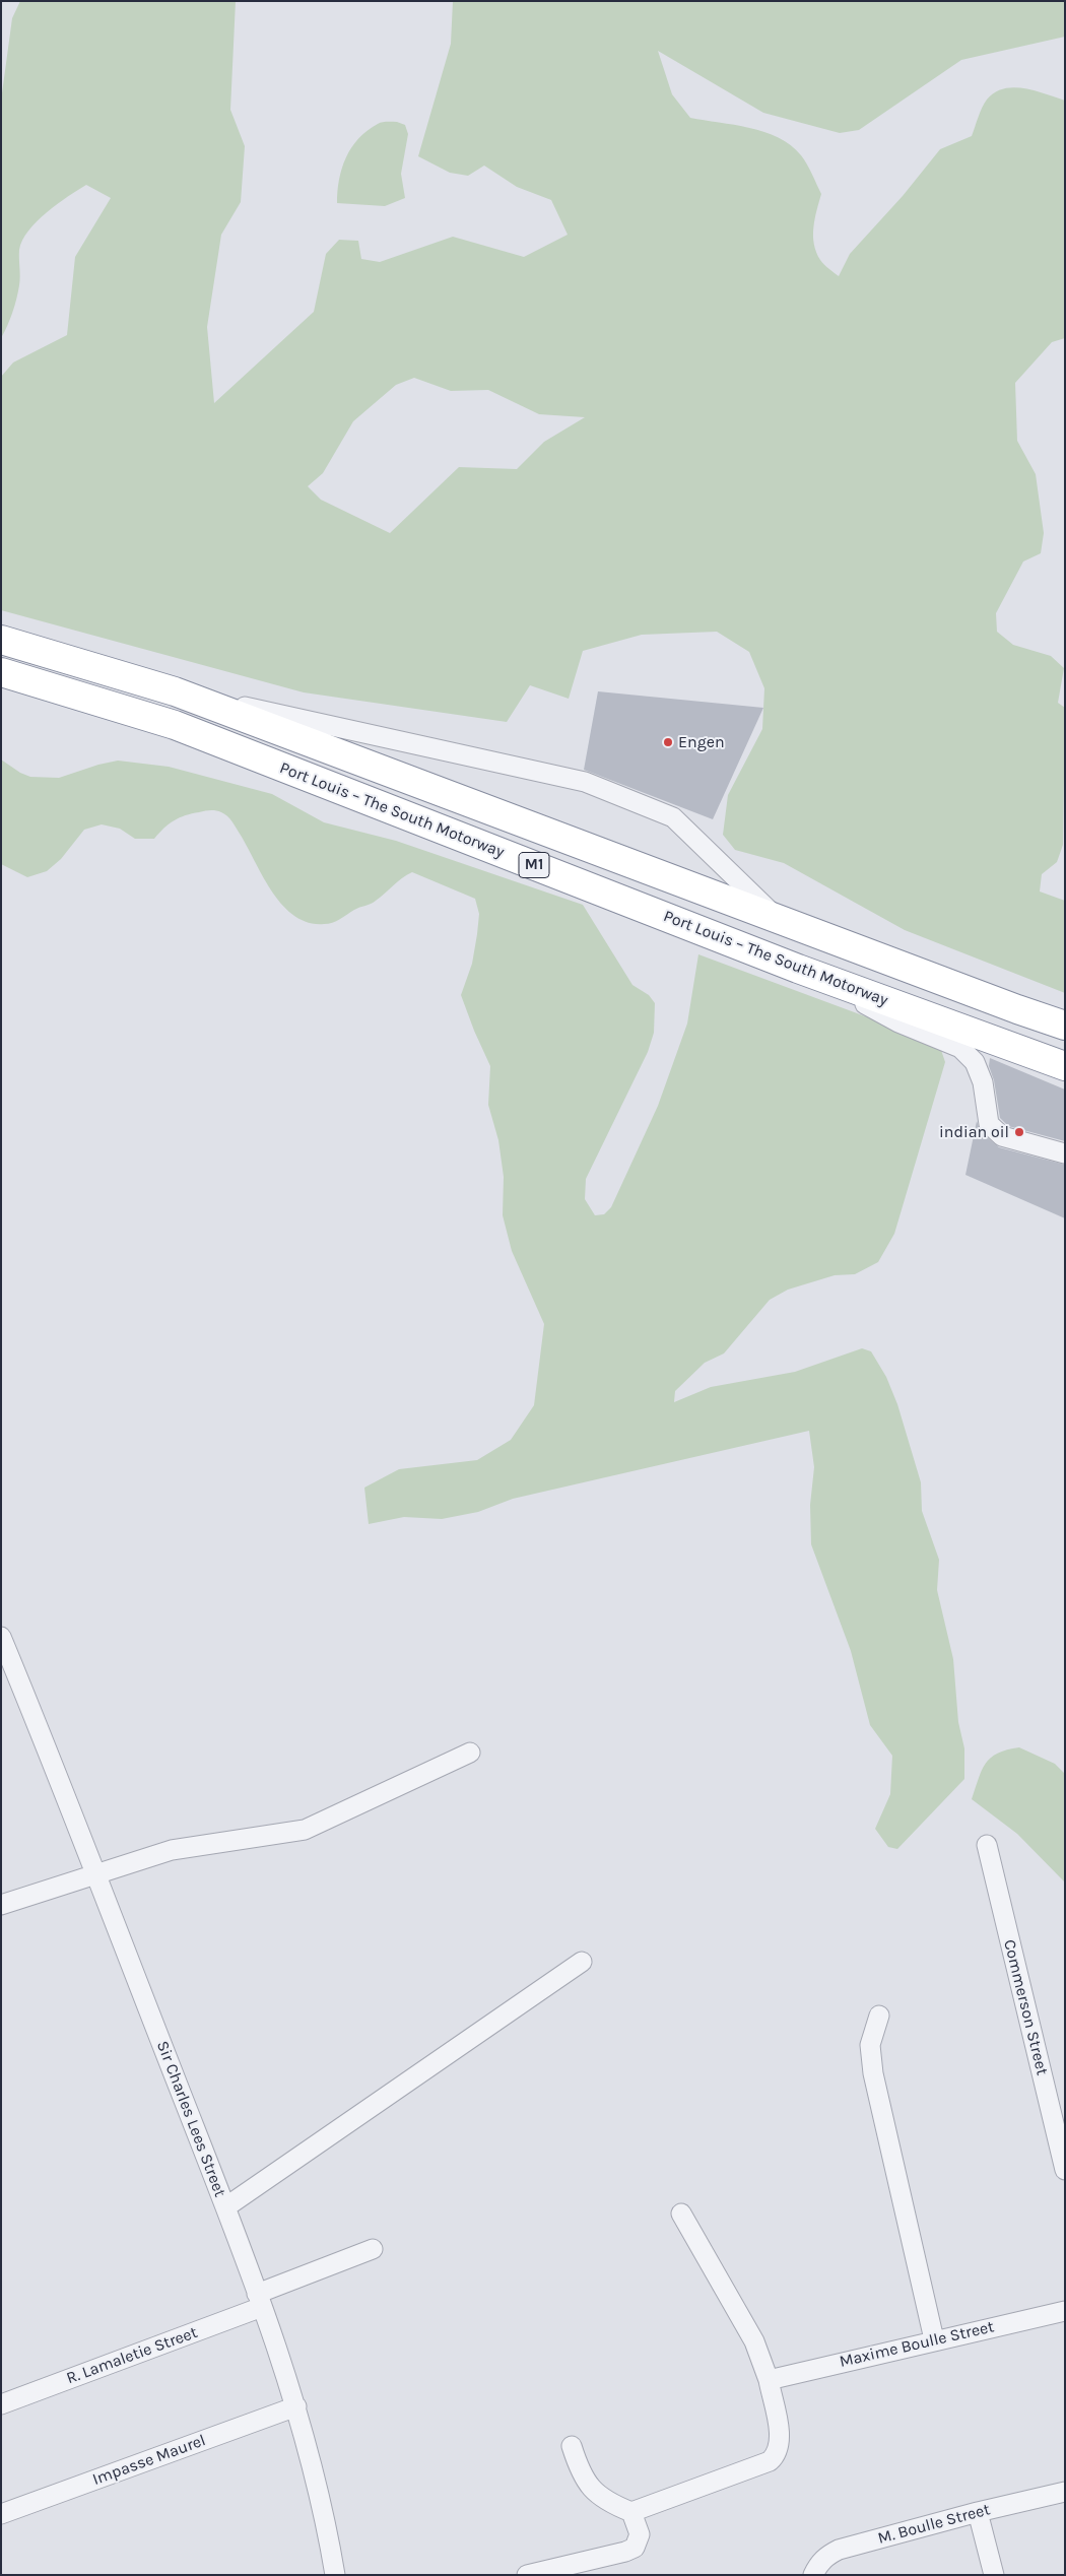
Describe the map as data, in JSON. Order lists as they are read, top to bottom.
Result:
{
  "streets": {
    "highway": ["Port Louis – The South Motorway", "M1"],
    "street": [
      "Commerson Street",
      "Sir Charles Lees Street",
      "Maxime Boulle Street",
      "R. Lamaletie Street",
      "Impasse Maurel",
      "M. Boulle Street"
    ]
  },
  "crossings": [
    ["Sir Charles Lees Street", "R. Lamaletie Street"],
    ["Sir Charles Lees Street", "Impasse Maurel"]
  ],
  "places": ["Engen", "indian oil"]
}
